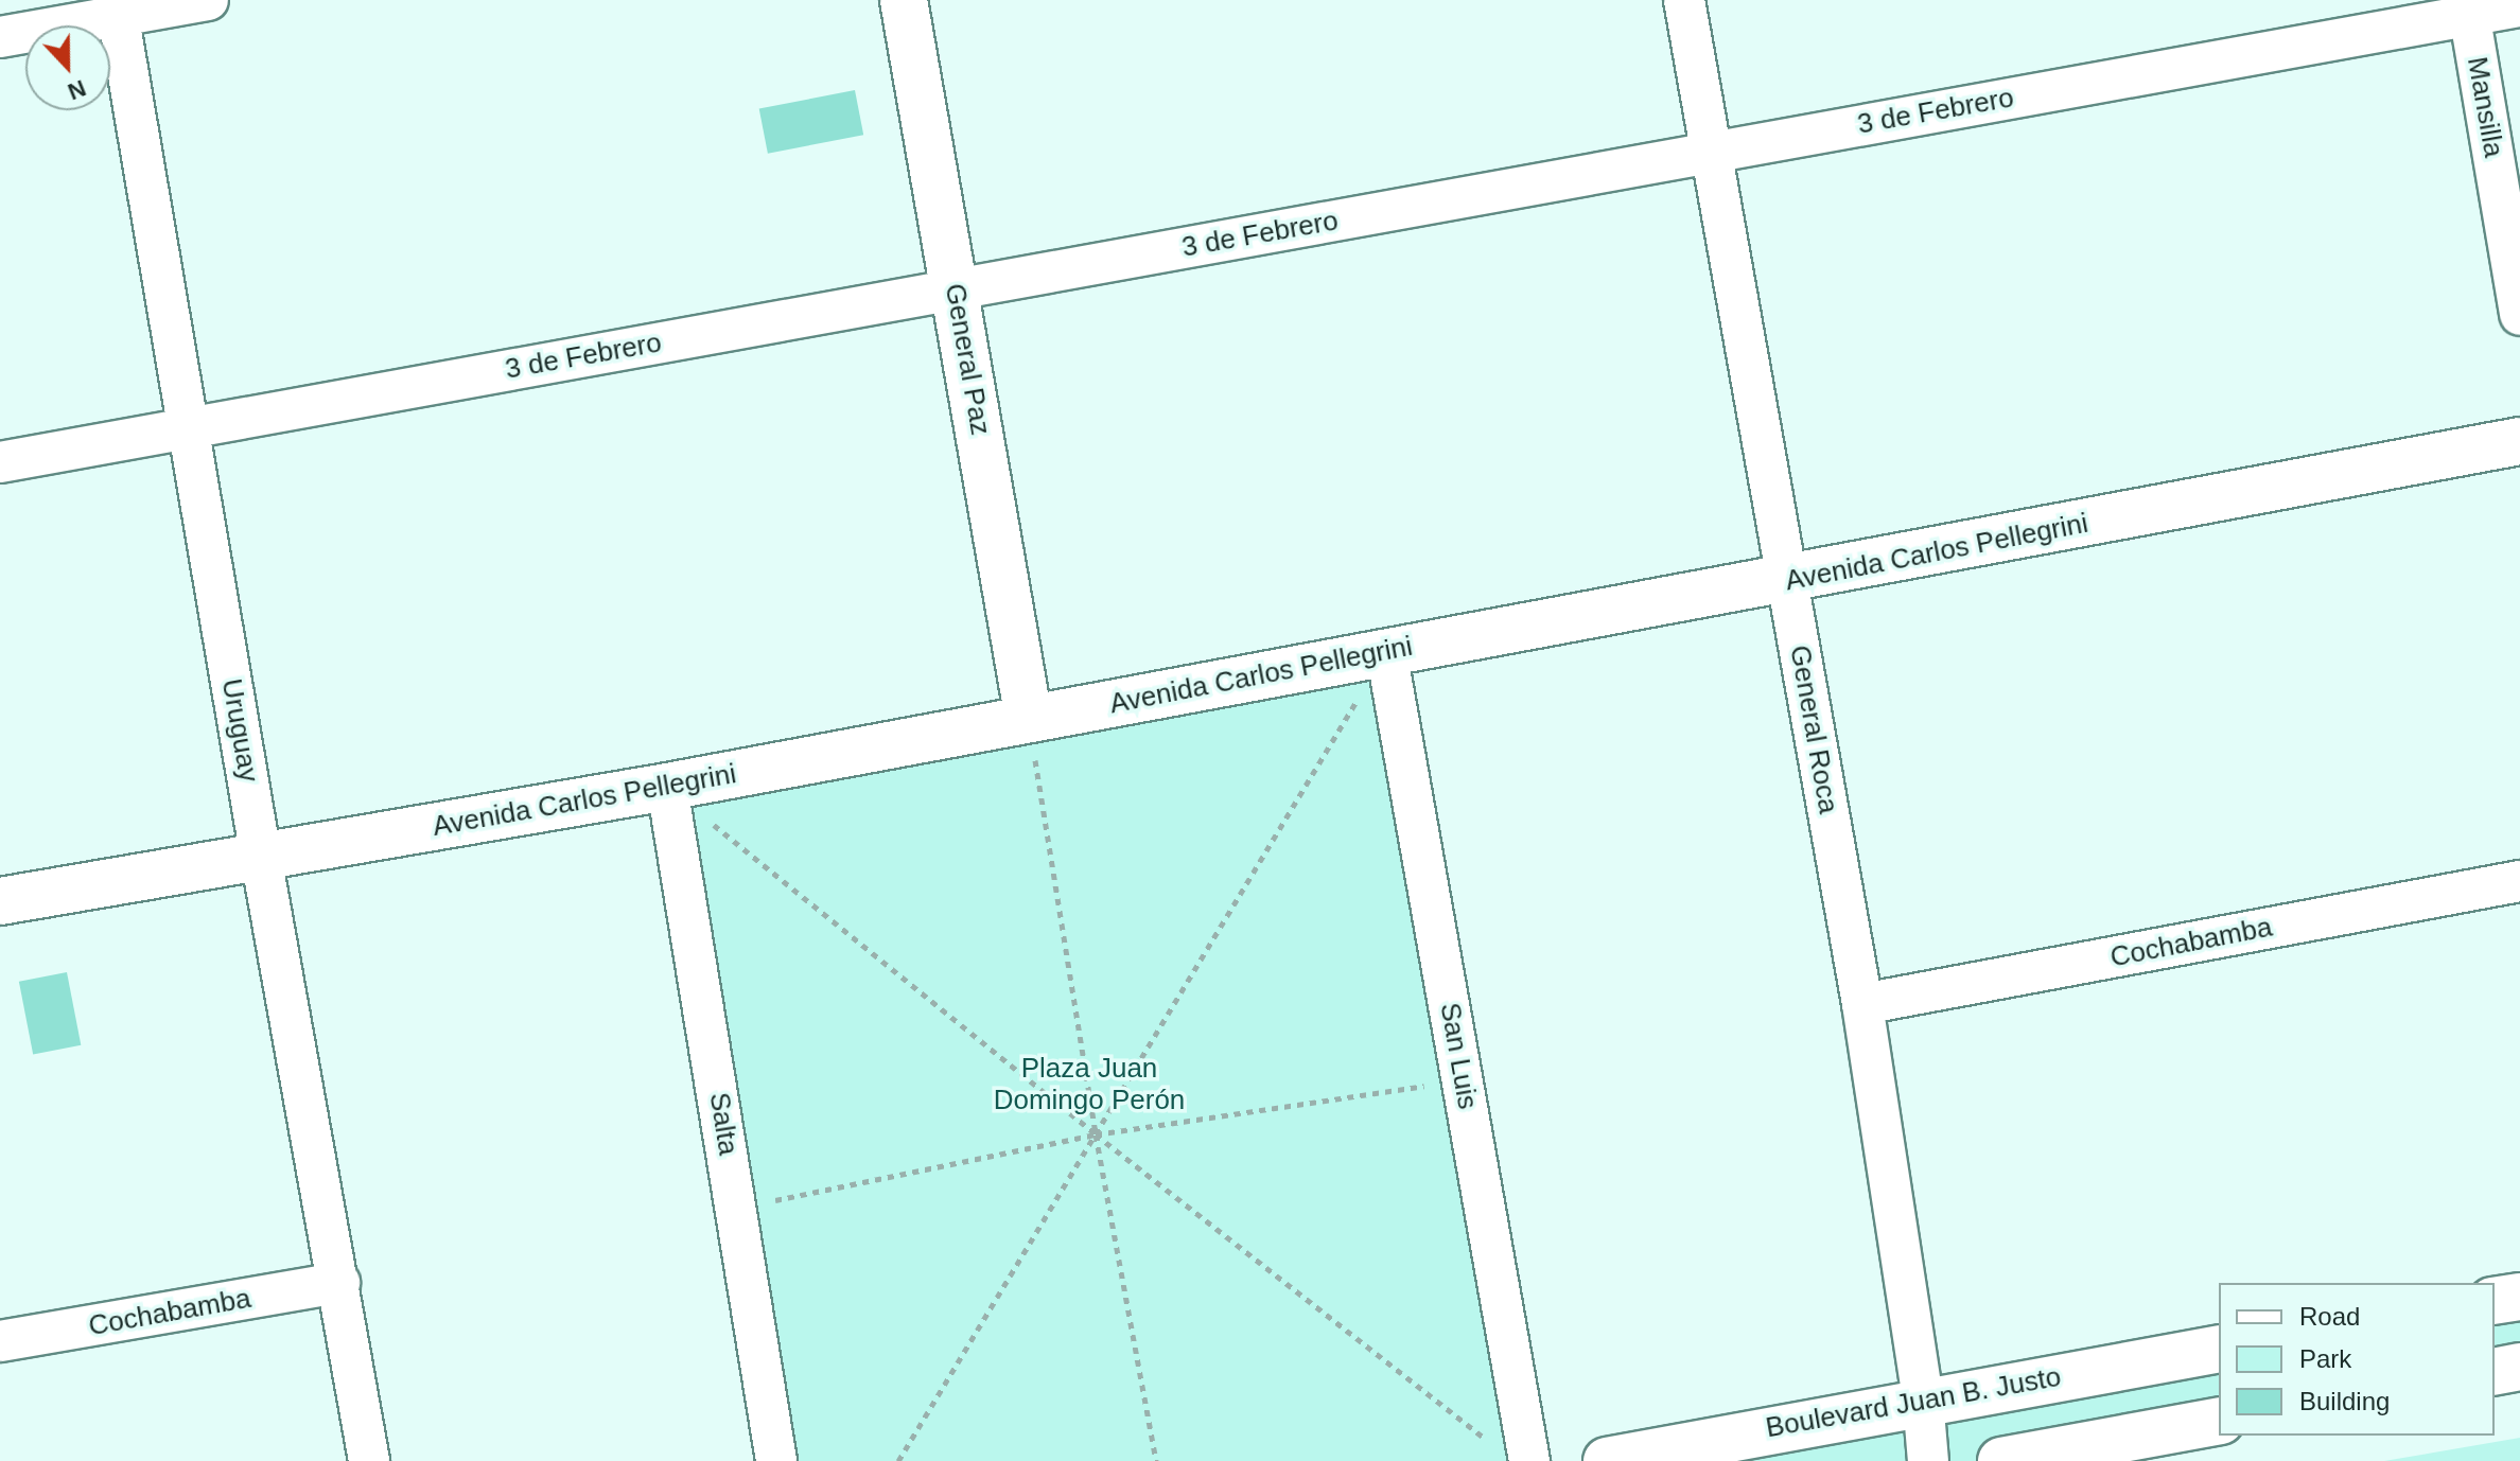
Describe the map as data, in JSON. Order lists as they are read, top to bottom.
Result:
{
  "streets": {
    "street": [
      "Mansilla",
      "3 de Febrero",
      "General Paz",
      "Avenida Carlos Pellegrini",
      "General Roca",
      "Uruguay",
      "Cochabamba",
      "San Luis",
      "Salta",
      "Boulevard Juan B. Justo"
    ]
  },
  "crossings": [
    ["Mansilla", "3 de Febrero"],
    ["3 de Febrero", "General Paz"],
    ["3 de Febrero", "General Roca"],
    ["3 de Febrero", "Uruguay"],
    ["General Paz", "Avenida Carlos Pellegrini"],
    ["Avenida Carlos Pellegrini", "General Roca"],
    ["Avenida Carlos Pellegrini", "Uruguay"],
    ["Avenida Carlos Pellegrini", "San Luis"],
    ["Avenida Carlos Pellegrini", "Salta"],
    ["General Roca", "Cochabamba"],
    ["General Roca", "Boulevard Juan B. Justo"],
    ["Uruguay", "Cochabamba"]
  ],
  "parks": ["Plaza Juan Domingo Perón"],
  "legend": ["Road", "Park", "Building"],
  "north": "bottom"
}
